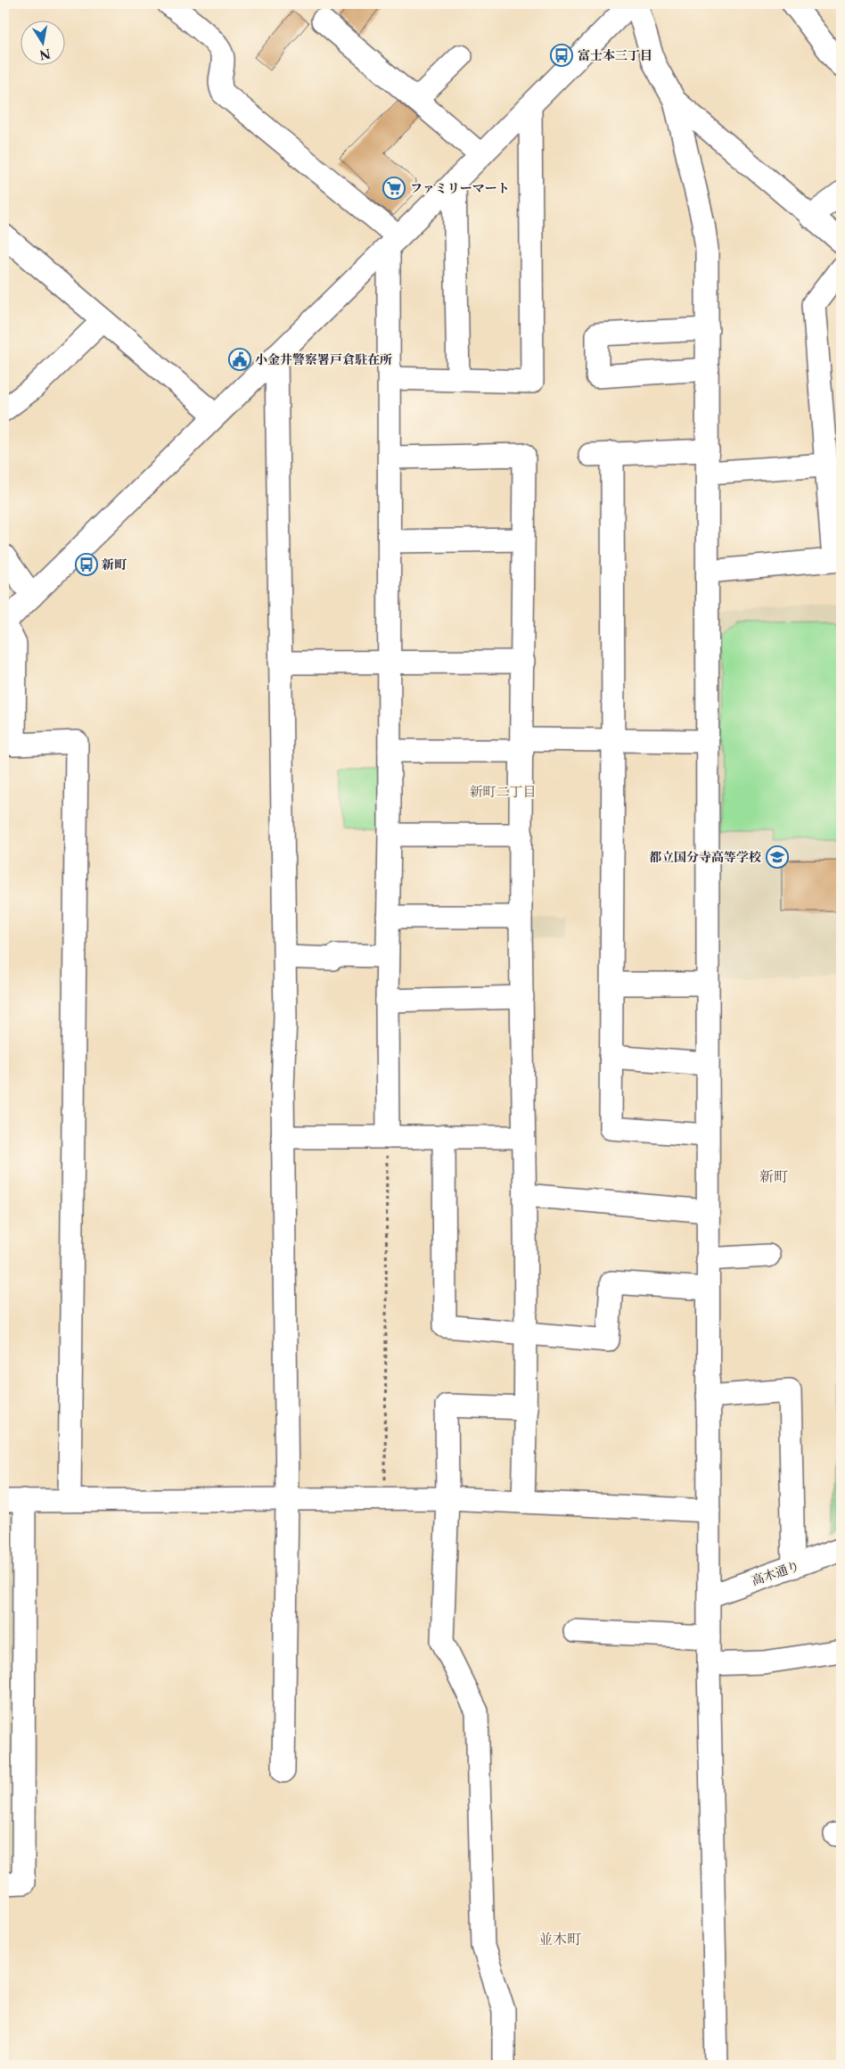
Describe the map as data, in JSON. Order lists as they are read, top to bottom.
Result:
{
  "streets": {
    "street": ["高木通り"]
  },
  "districts": ["新町二丁目", "新町", "並木町"],
  "places": {
    "bus stop": ["富士本三丁目", "新町"],
    "supermarket": ["ファミリーマート"],
    "public building": ["小金井警察署戸倉駐在所"],
    "school or university": ["都立国分寺高等学校"]
  },
  "north": "bottom"
}
